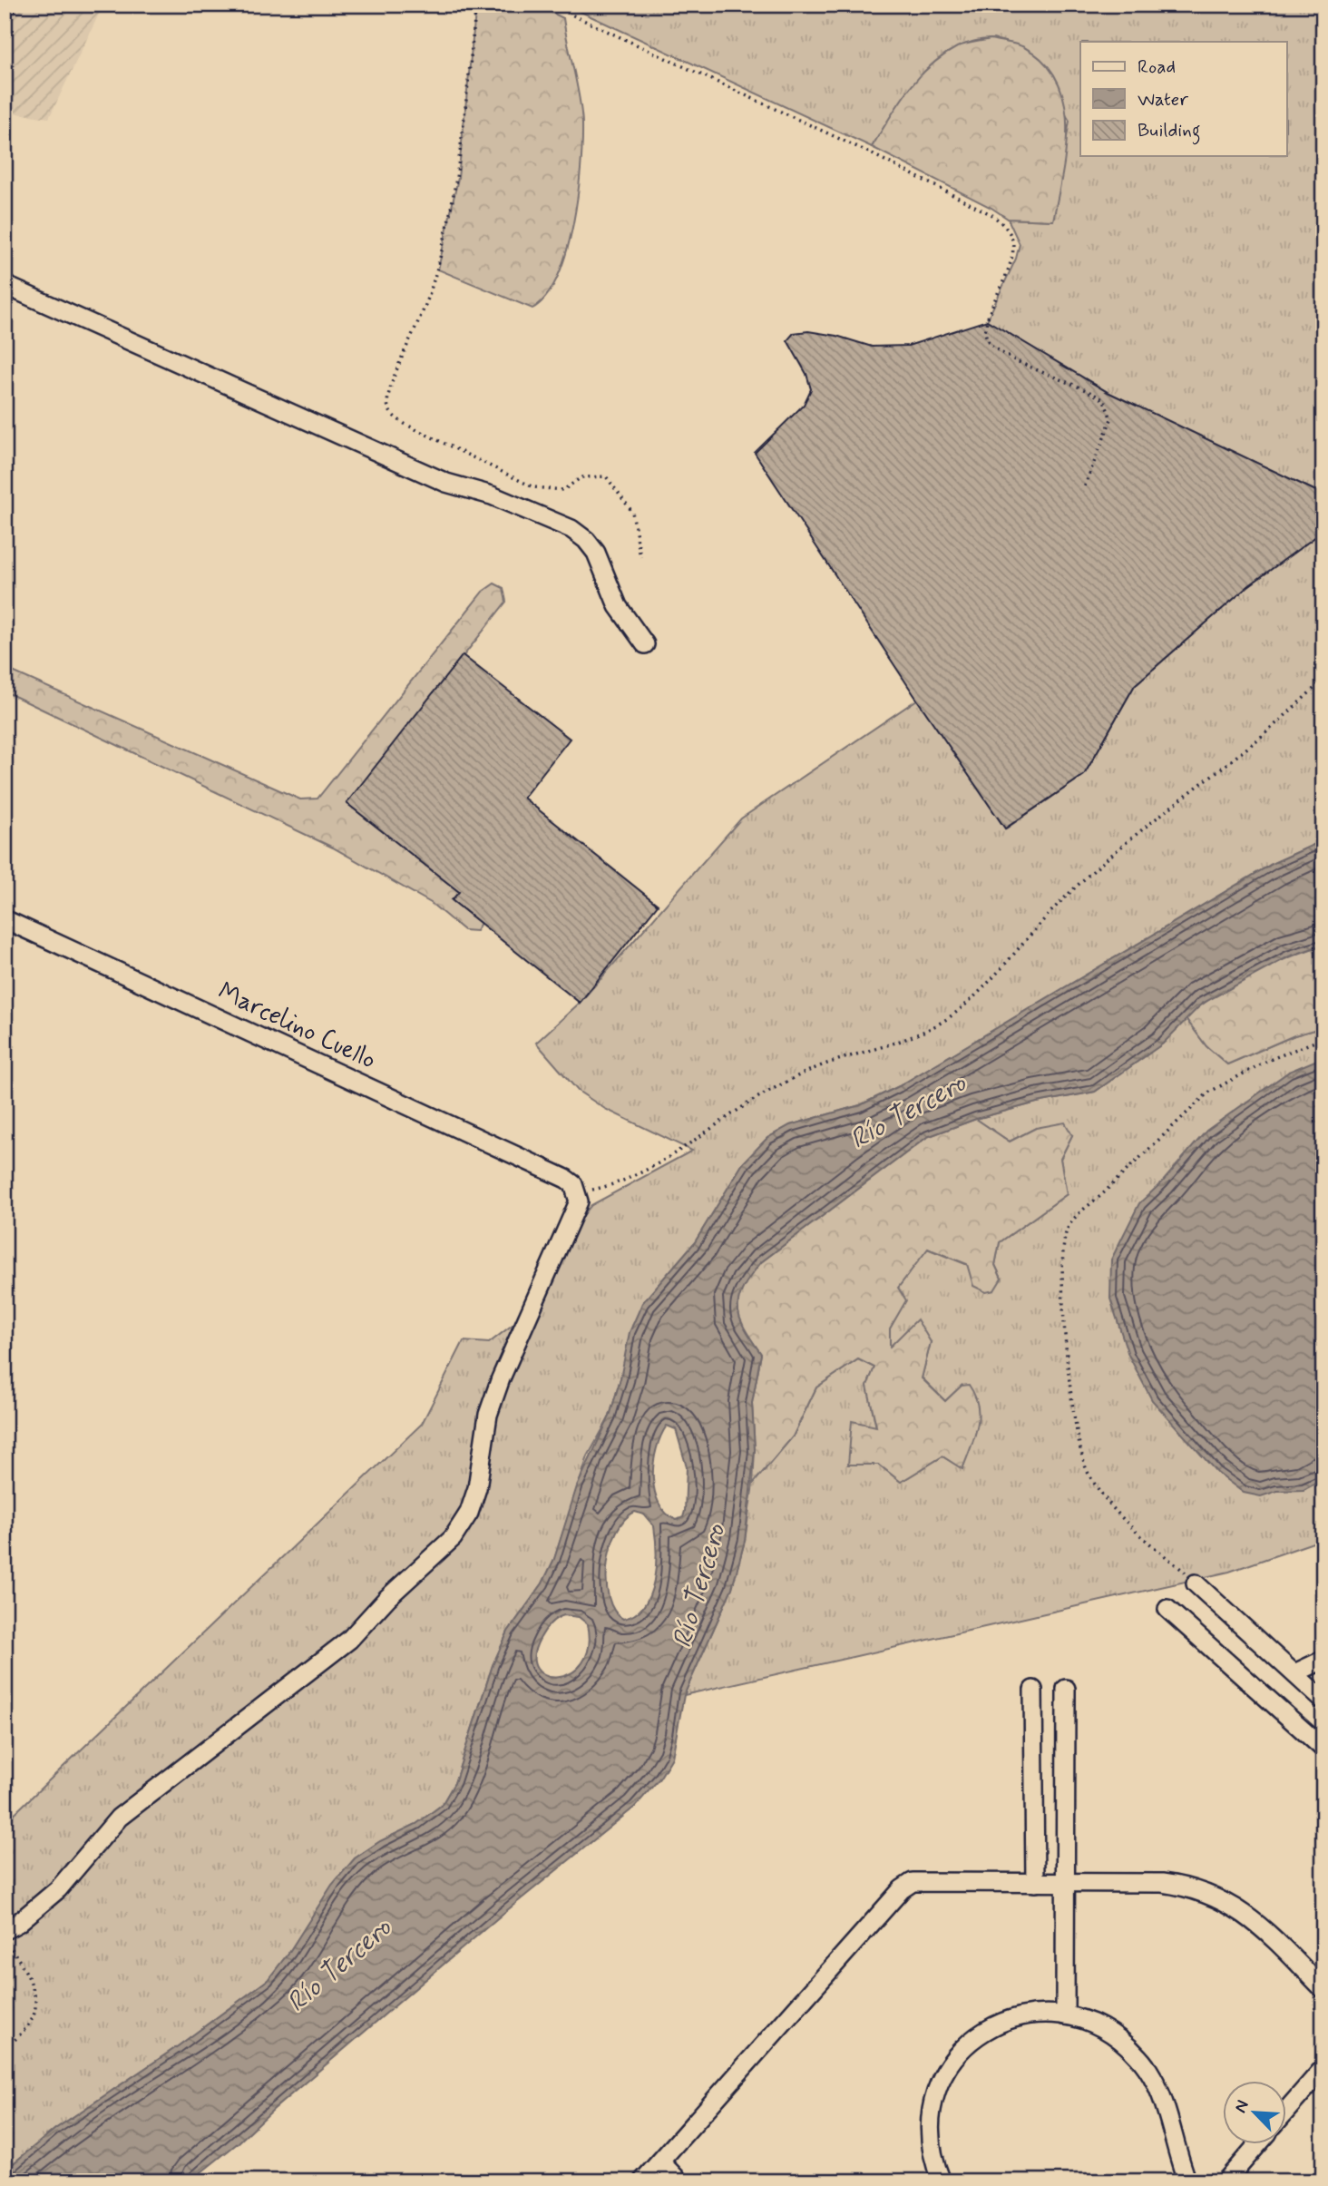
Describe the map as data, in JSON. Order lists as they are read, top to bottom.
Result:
{
  "streets": {
    "street": ["Marcelino Cuello"]
  },
  "water": ["Río Tercero"],
  "legend": ["Road", "Water", "Building"],
  "north": "top left"
}
